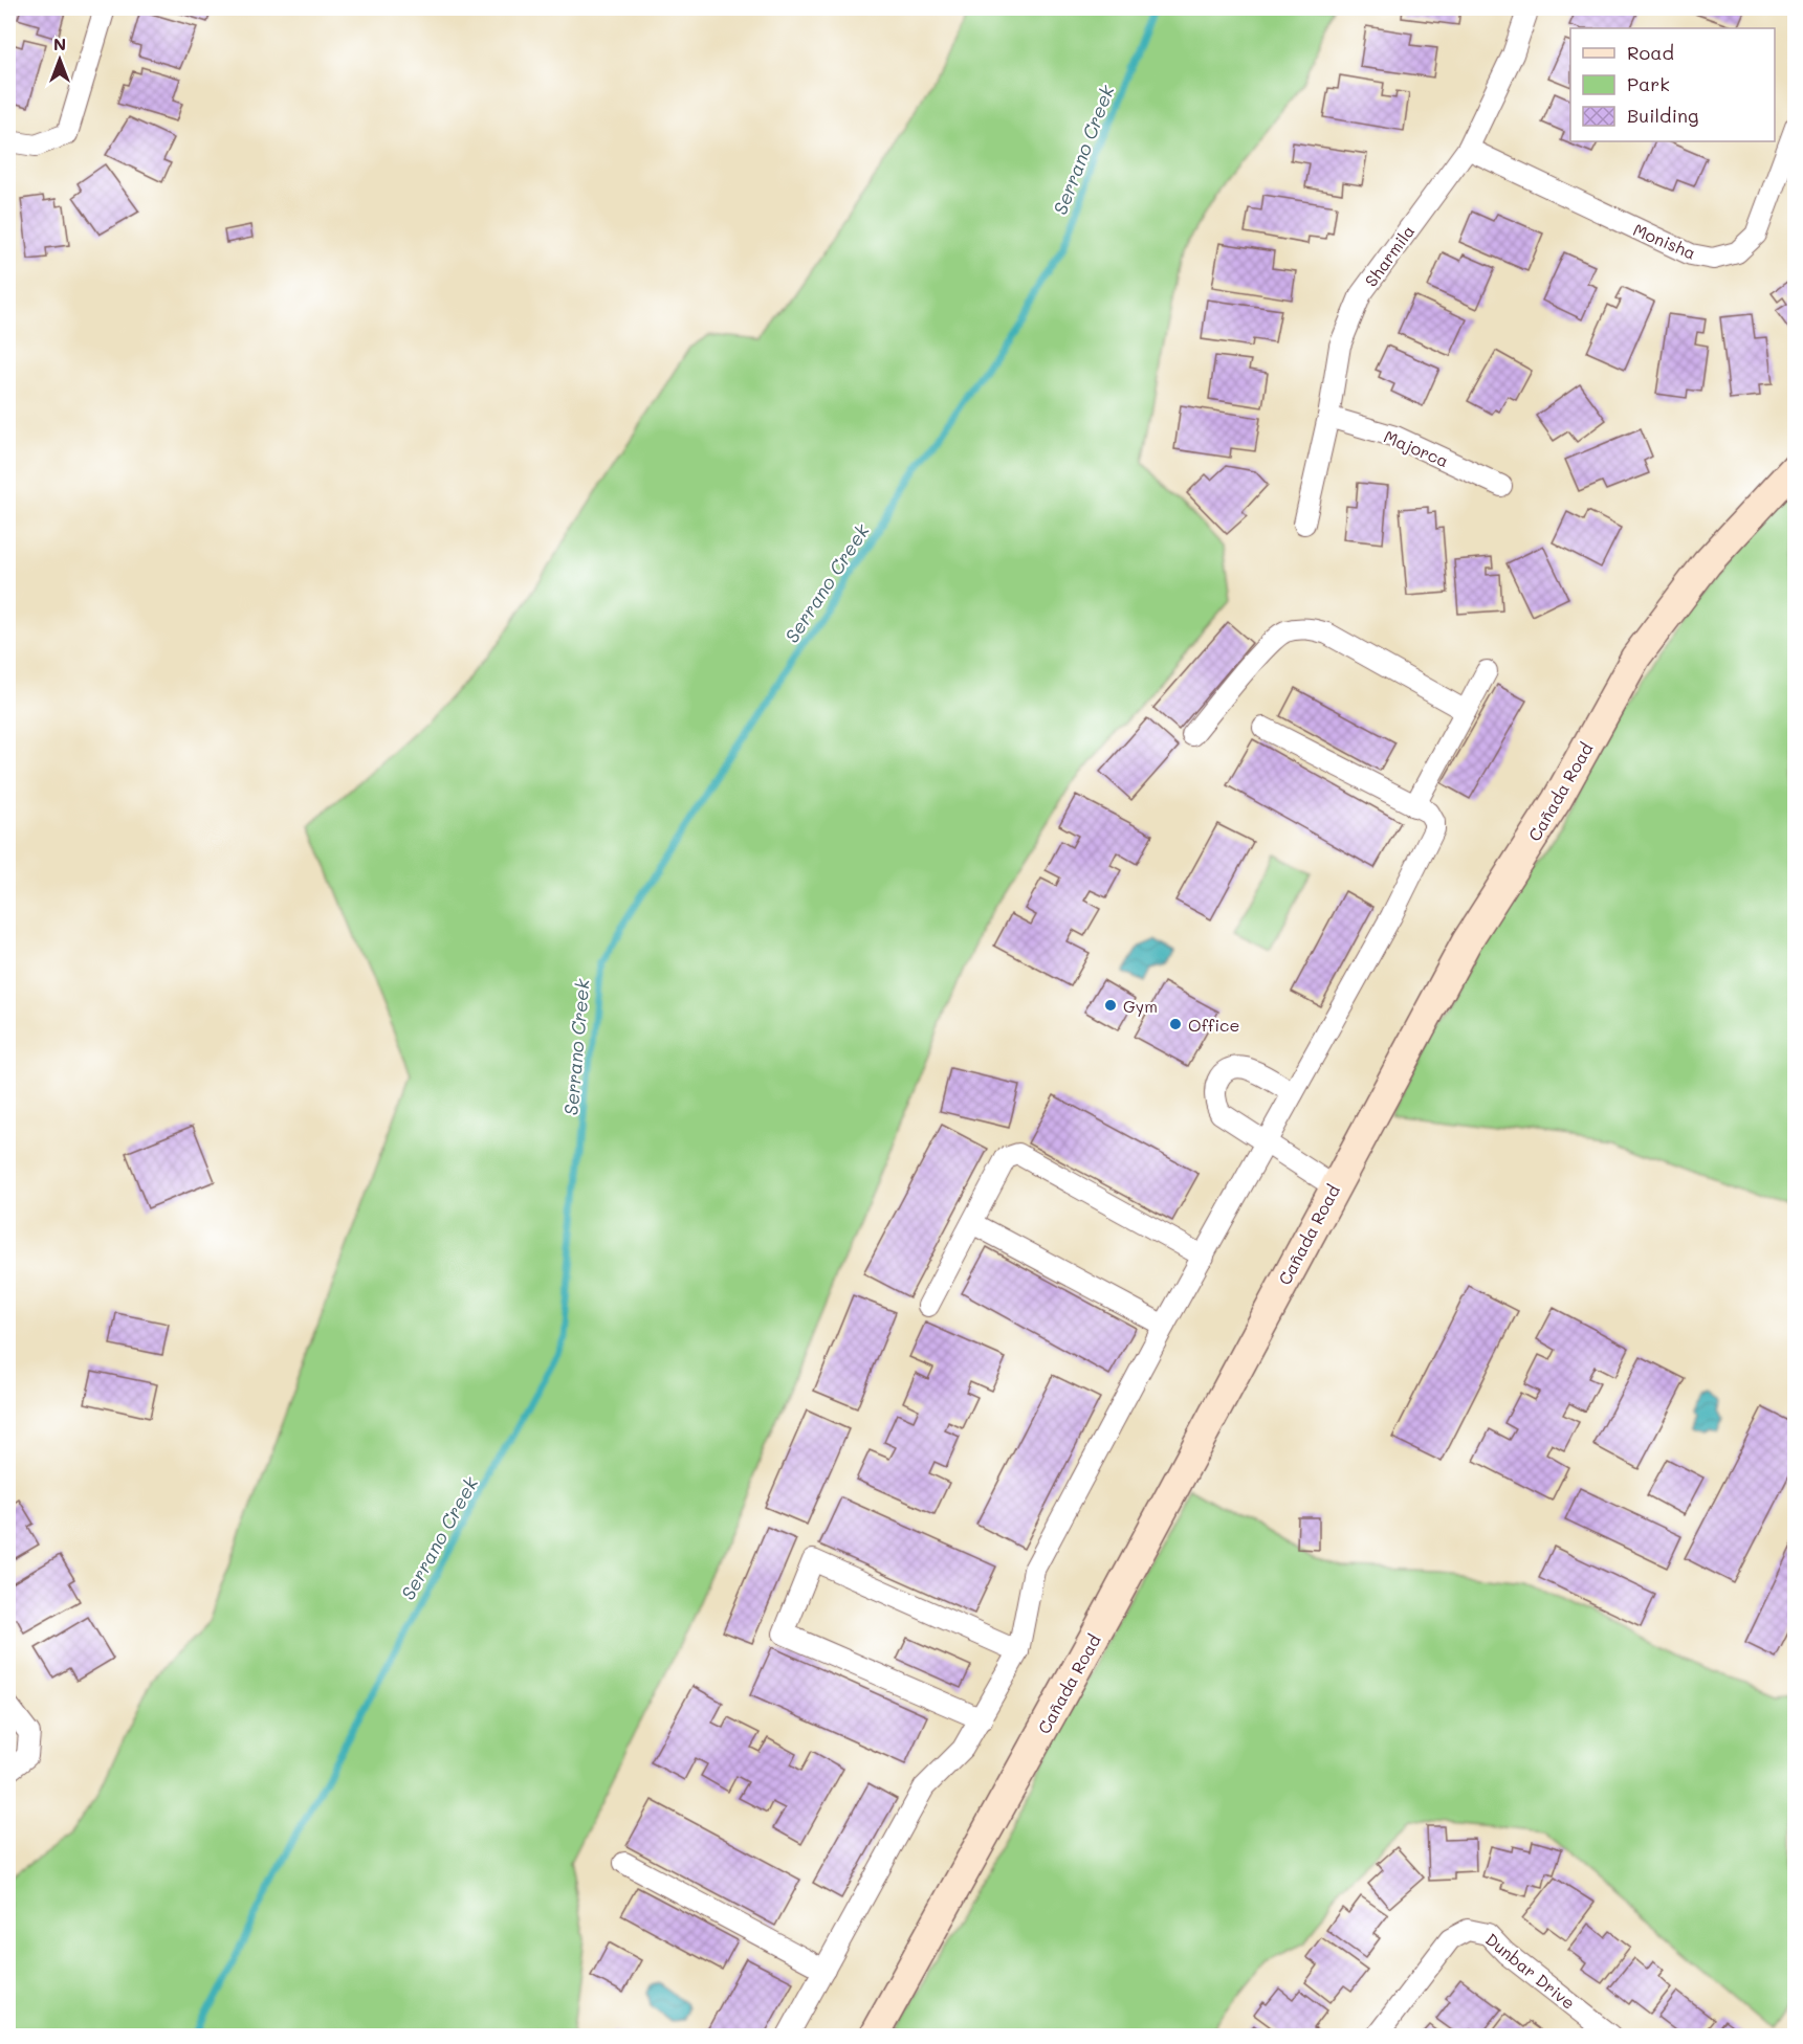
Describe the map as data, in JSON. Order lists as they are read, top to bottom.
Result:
{
  "streets": {
    "street": [
      "Monisha",
      "Sharmila",
      "Majorca",
      "Cañada Road",
      "Dunbar Drive"
    ]
  },
  "crossings": [
    ["Monisha", "Sharmila"],
    ["Sharmila", "Majorca"]
  ],
  "water": ["Serrano Creek"],
  "places": ["Gym", "Office"],
  "legend": ["Road", "Park", "Building"],
  "north": "top"
}
